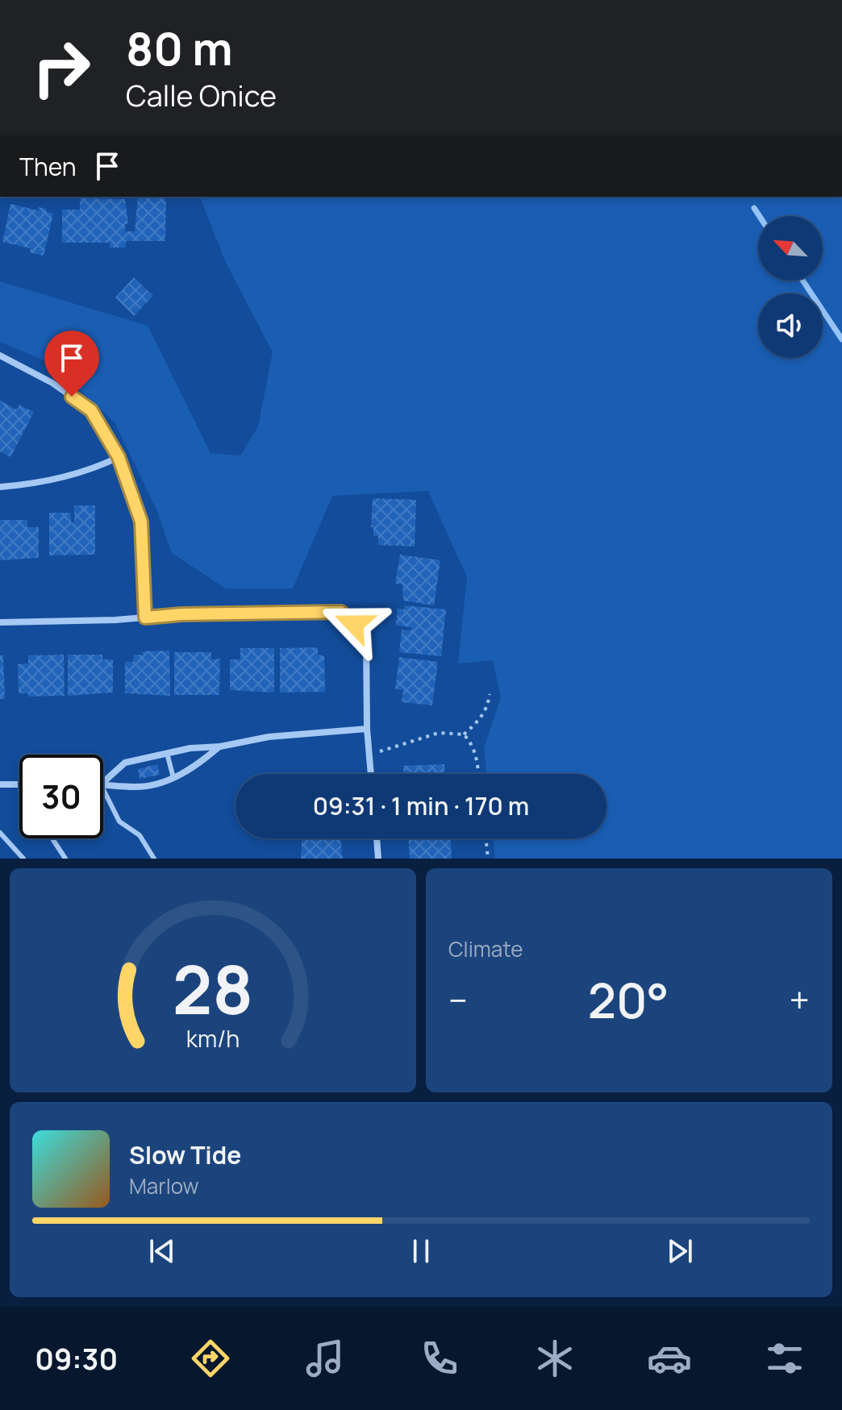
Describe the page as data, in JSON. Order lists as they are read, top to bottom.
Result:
{
  "north": "top left",
  "page": {
    "turn": ["80 m", "Calle Onice"],
    "then": "Then",
    "limit": "30",
    "trip": "09:31 · 1 min · 170 m",
    "tile": "Climate",
    "heat": ["−", "20°", "+"],
    "song": ["Slow Tide", "Marlow"],
    "tabs": "09:30",
    "gauge": ["28", "km/h"]
  }
}
